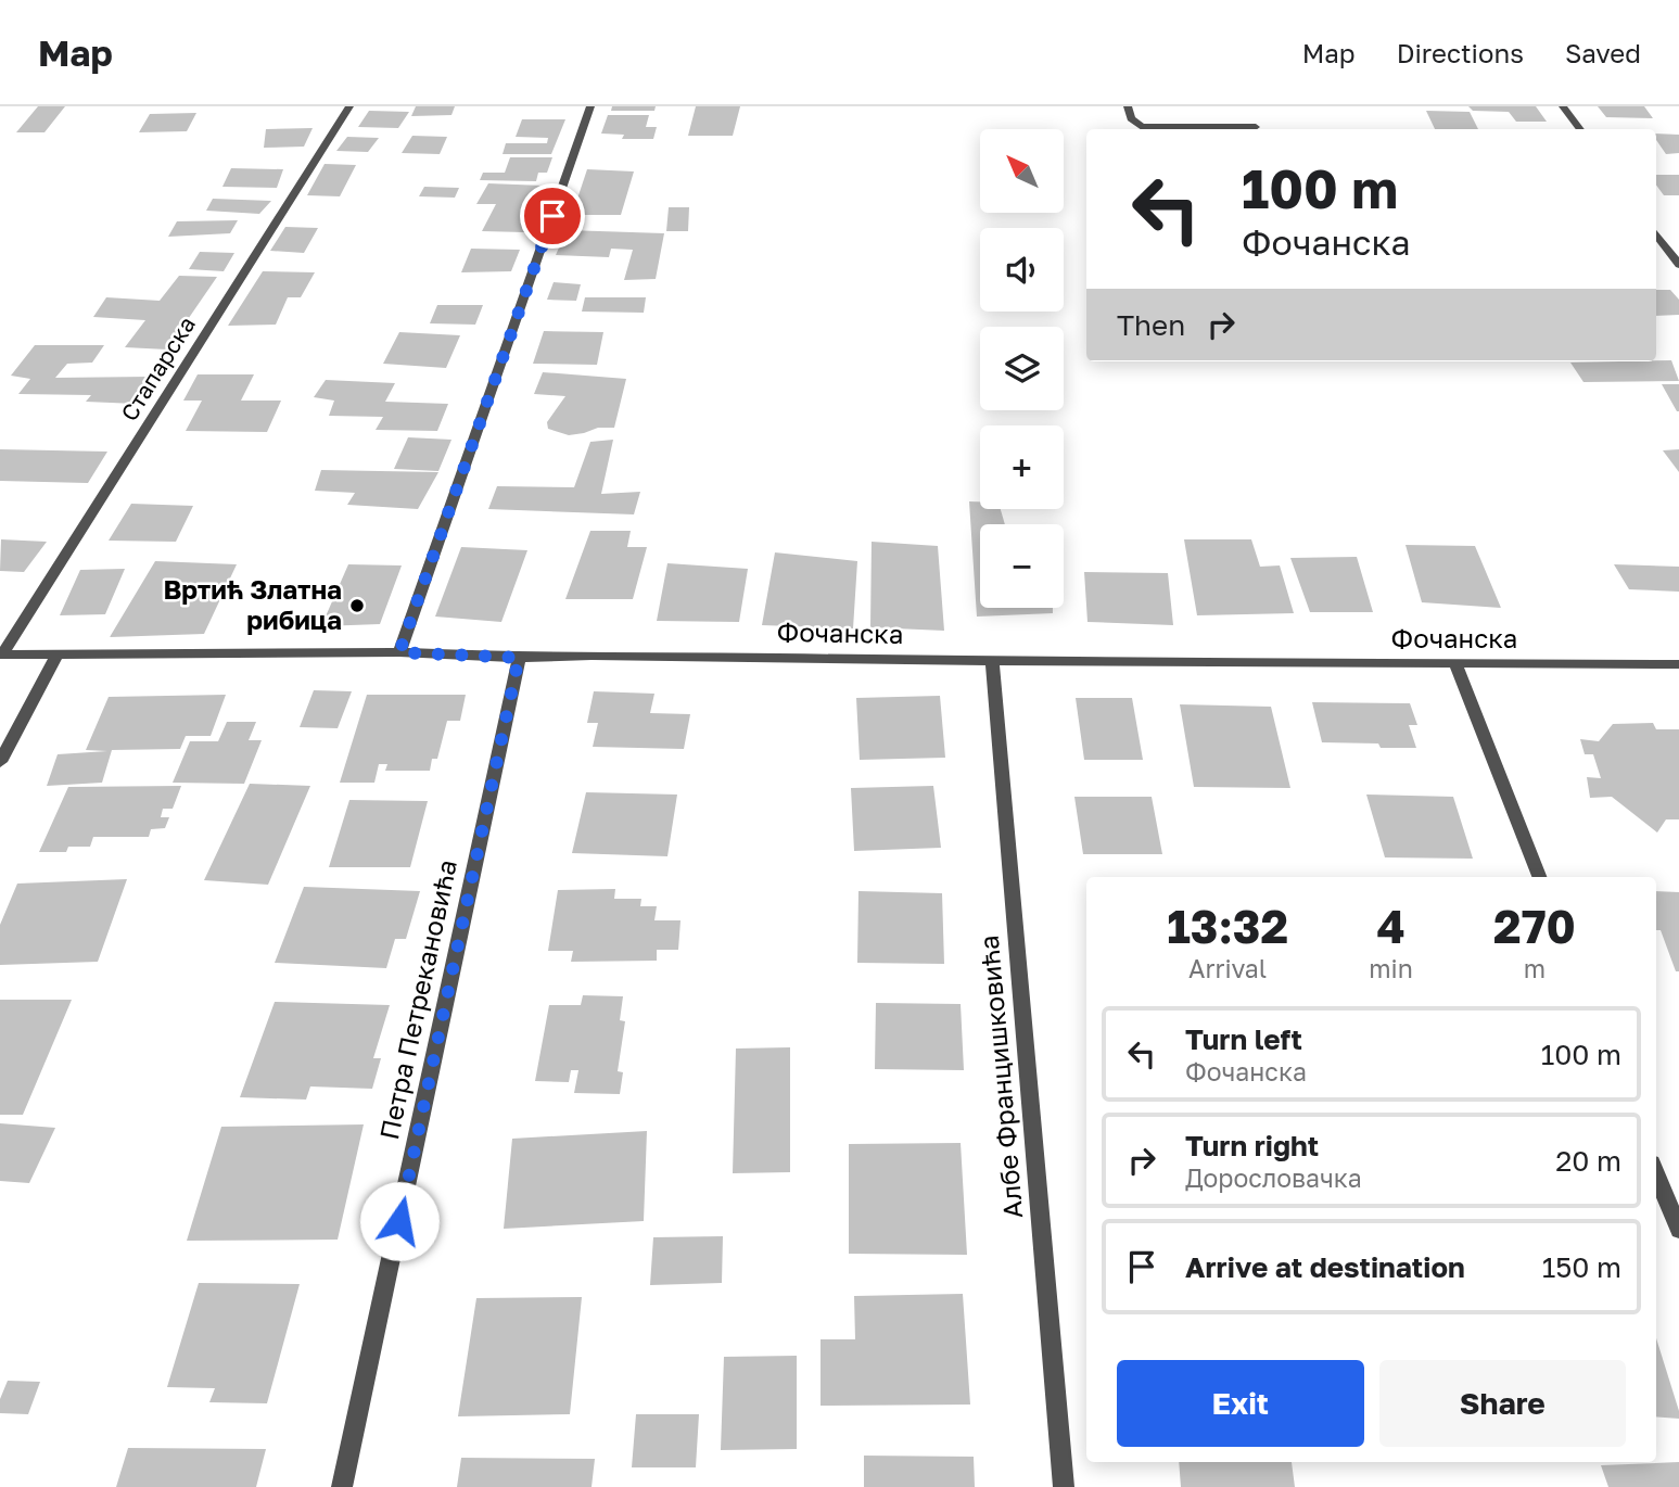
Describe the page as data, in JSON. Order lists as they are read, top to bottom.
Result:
{
  "streets": {
    "street": [
      "Стапарска",
      "Фочанска",
      "Петра Петрекановића",
      "Албе Францишковића"
    ]
  },
  "crossings": [
    ["Стапарска", "Фочанска"],
    ["Фочанска", "Петра Петрекановића"],
    ["Фочанска", "Албе Францишковића"]
  ],
  "places": ["Вртић Златна рибица"],
  "north": "top left",
  "page": {
    "header": "Map",
    "nav": ["Map", "Directions", "Saved"],
    "map_buttons": ["+", "−"],
    "turn": ["100 m", "Фочанска"],
    "then": "Then",
    "eta": [
      "13:32",
      "Arrival",
      "4",
      "min",
      "270",
      "m"
    ],
    "list": [
      {
        "name": "Turn left",
        "note": "Фочанска",
        "value": "100 m"
      },
      {
        "name": "Turn right",
        "note": "Дорословачка",
        "value": "20 m"
      },
      {
        "name": "Arrive at destination",
        "value": "150 m"
      }
    ],
    "buttons": ["Exit", "Share"]
  }
}
